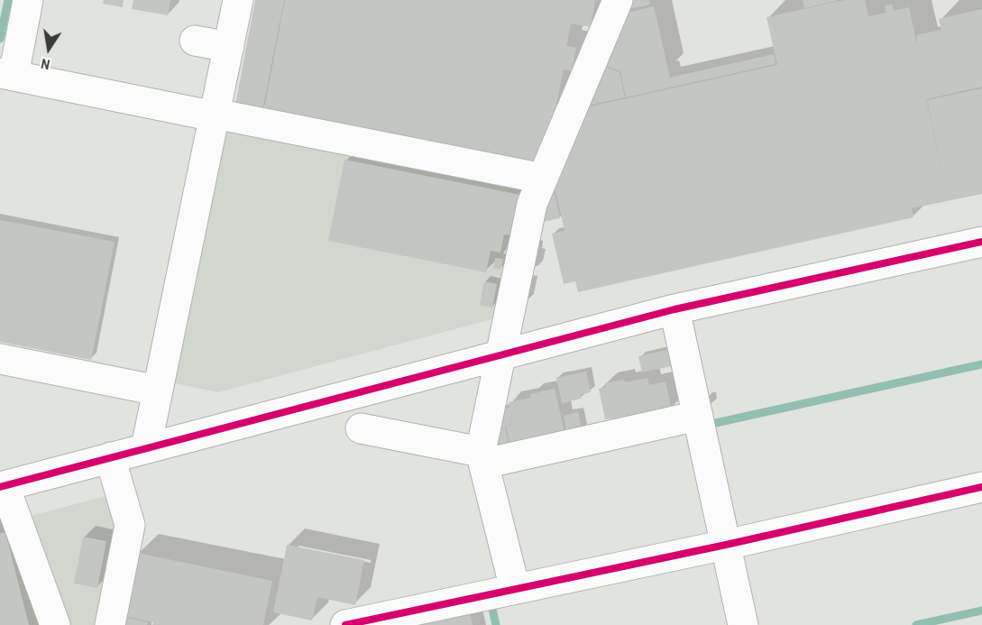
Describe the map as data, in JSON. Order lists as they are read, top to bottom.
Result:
{
  "north": "bottom"
}
